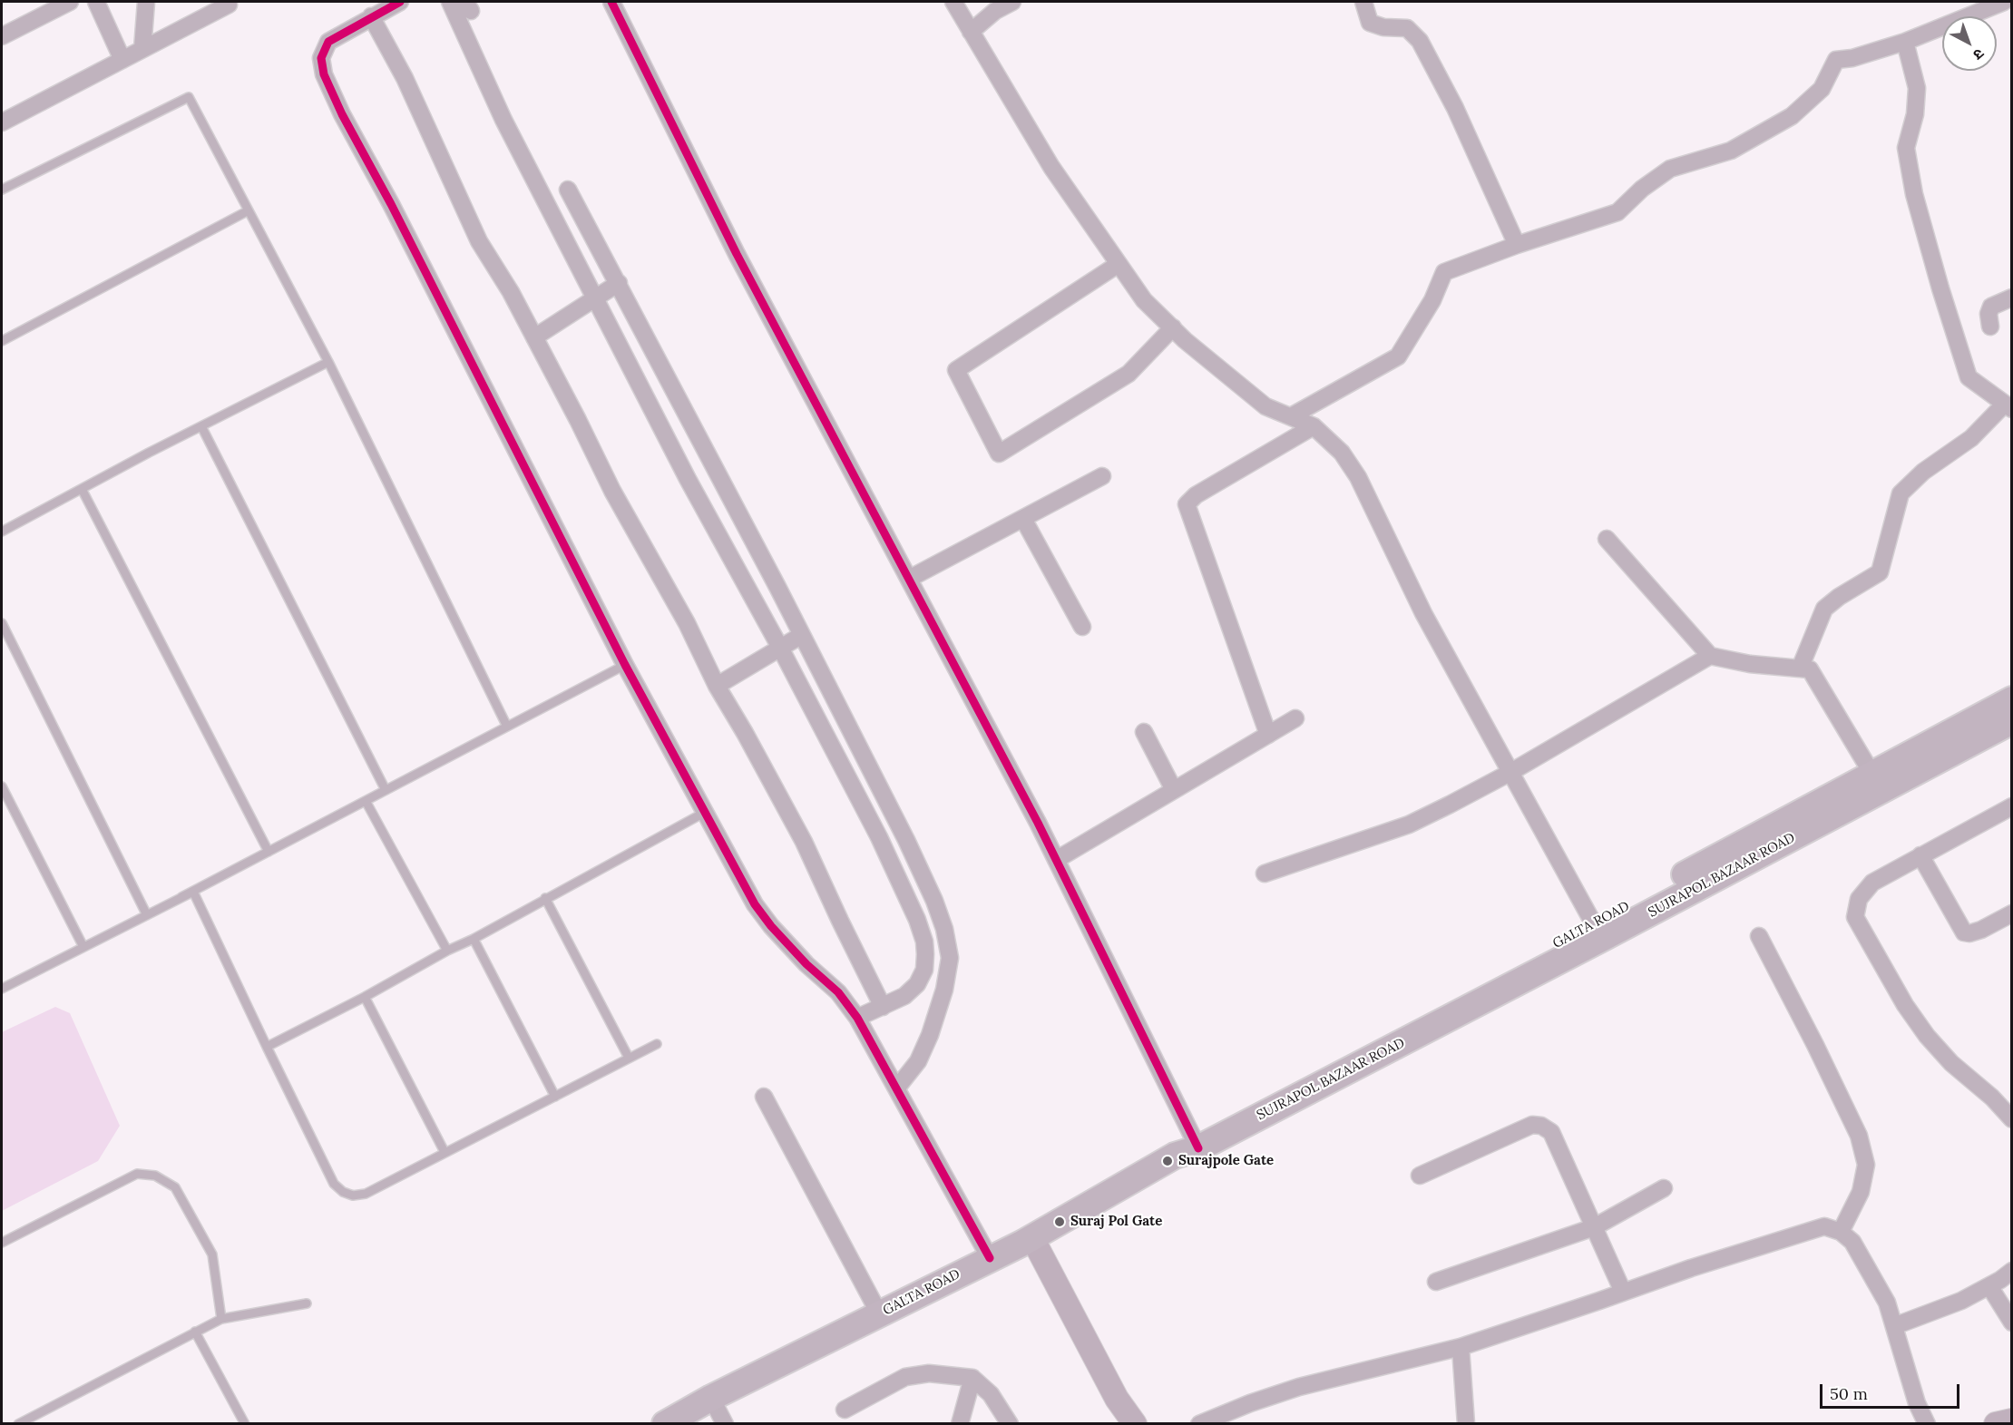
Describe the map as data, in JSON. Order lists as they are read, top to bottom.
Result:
{
  "streets": {
    "main road": ["SUJRAPOL BAZAAR ROAD", "GALTA ROAD"]
  },
  "crossings": [
    ["SUJRAPOL BAZAAR ROAD", "GALTA ROAD"]
  ],
  "places": ["Surajpole Gate", "Suraj Pol Gate"],
  "scale_bar": "50 m",
  "north": "bottom right"
}
